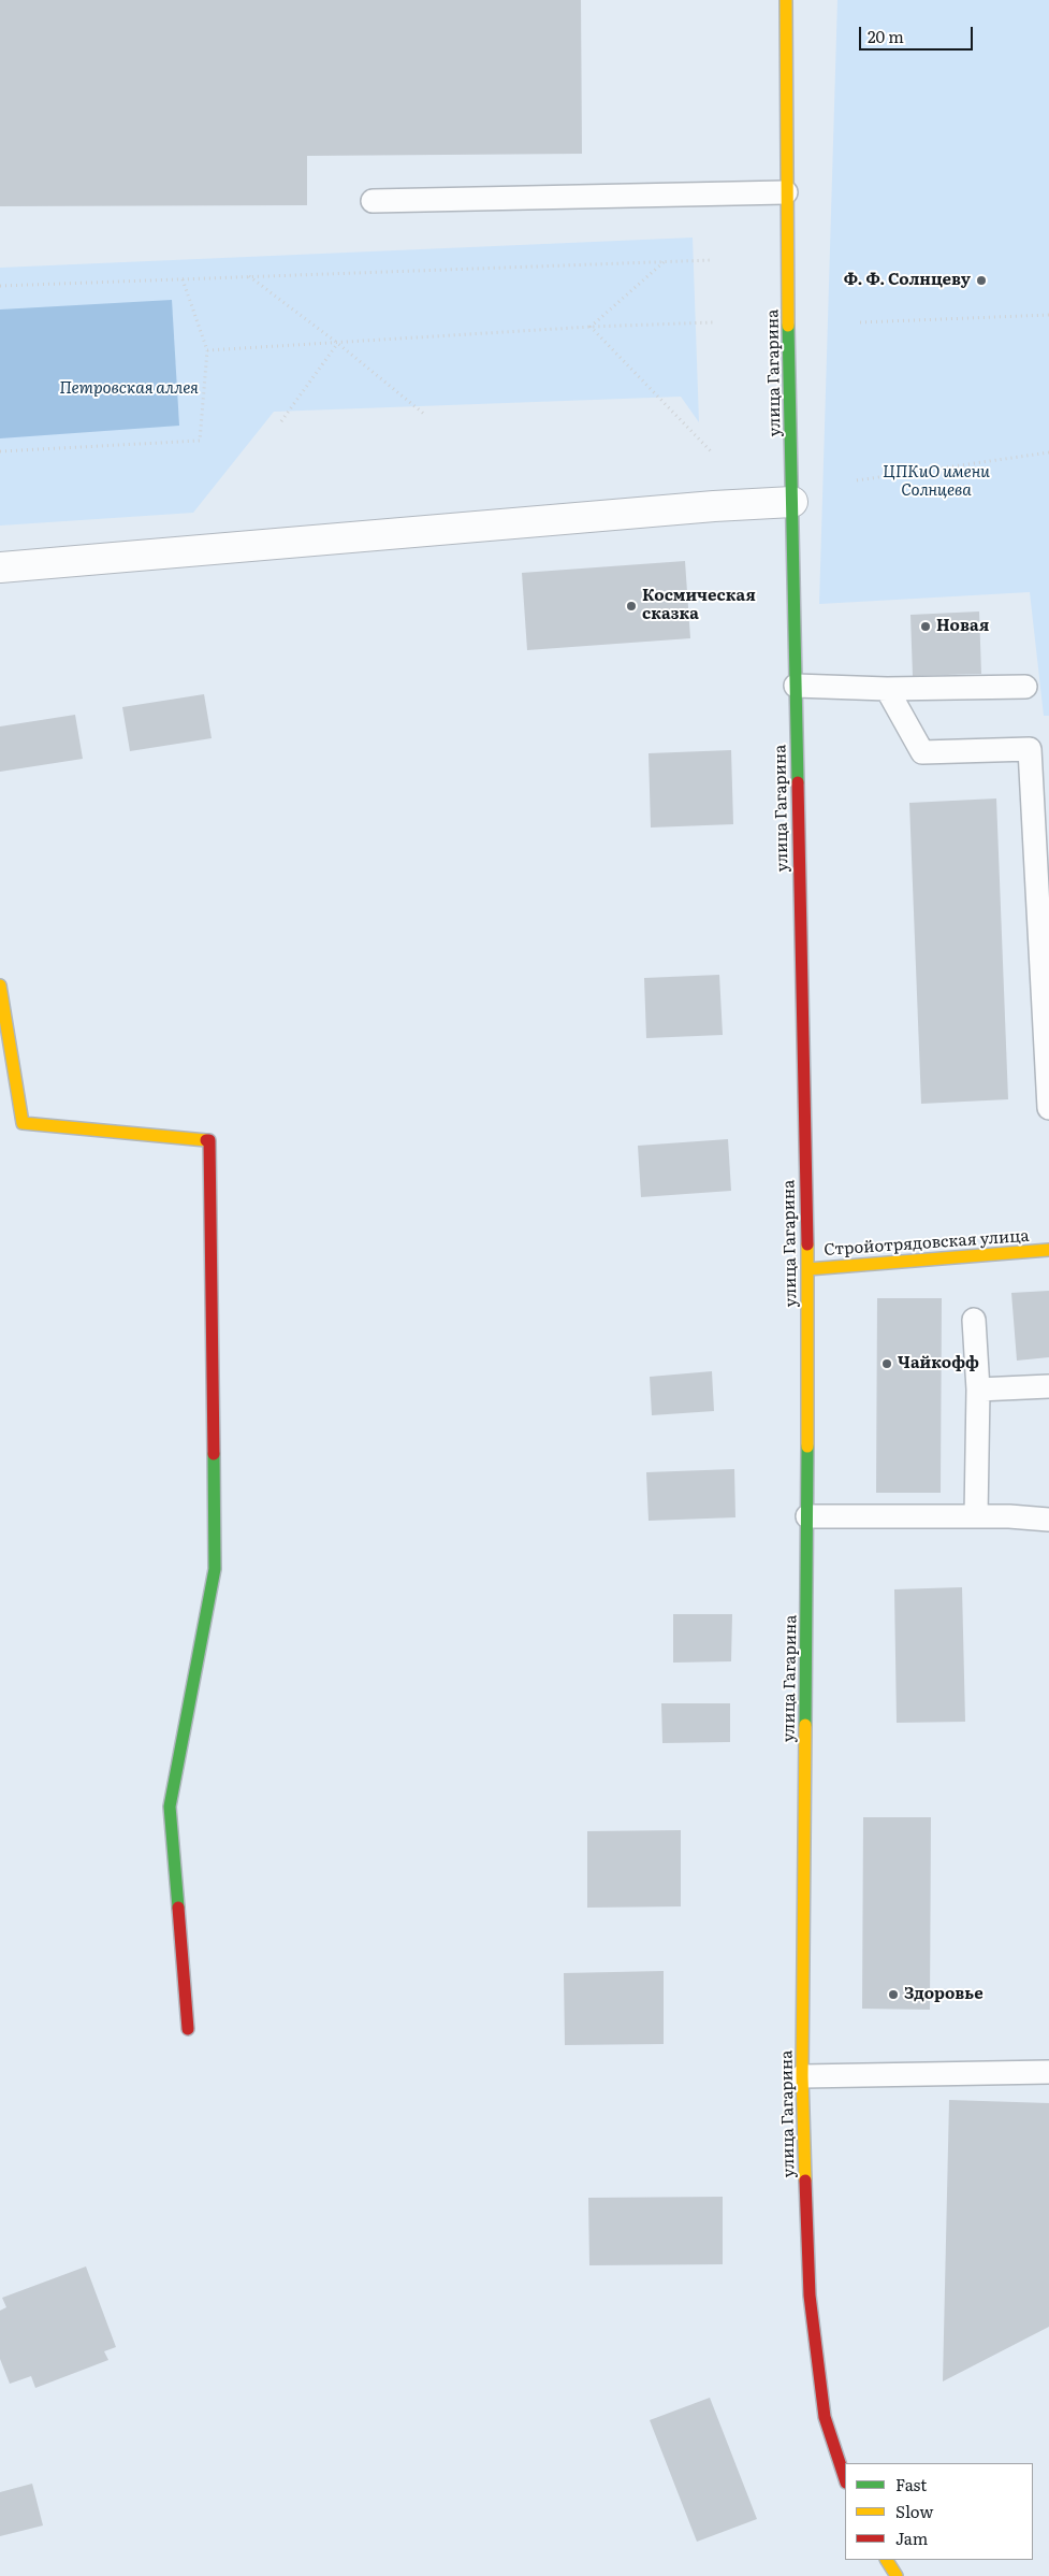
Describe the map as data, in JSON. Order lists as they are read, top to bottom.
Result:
{
  "streets": {
    "main road": ["улица Гагарина", "Стройотрядовская улица"]
  },
  "crossings": [
    ["улица Гагарина", "Стройотрядовская улица"]
  ],
  "parks": ["Петровская аллея", "ЦПКиО имени Солнцева"],
  "places": [
    "Ф. Ф. Солнцеву",
    "Космическая сказка",
    "Новая",
    "Чайкофф",
    "Здоровье"
  ],
  "legend": ["Fast", "Slow", "Jam"],
  "scale_bar": "20 m"
}
